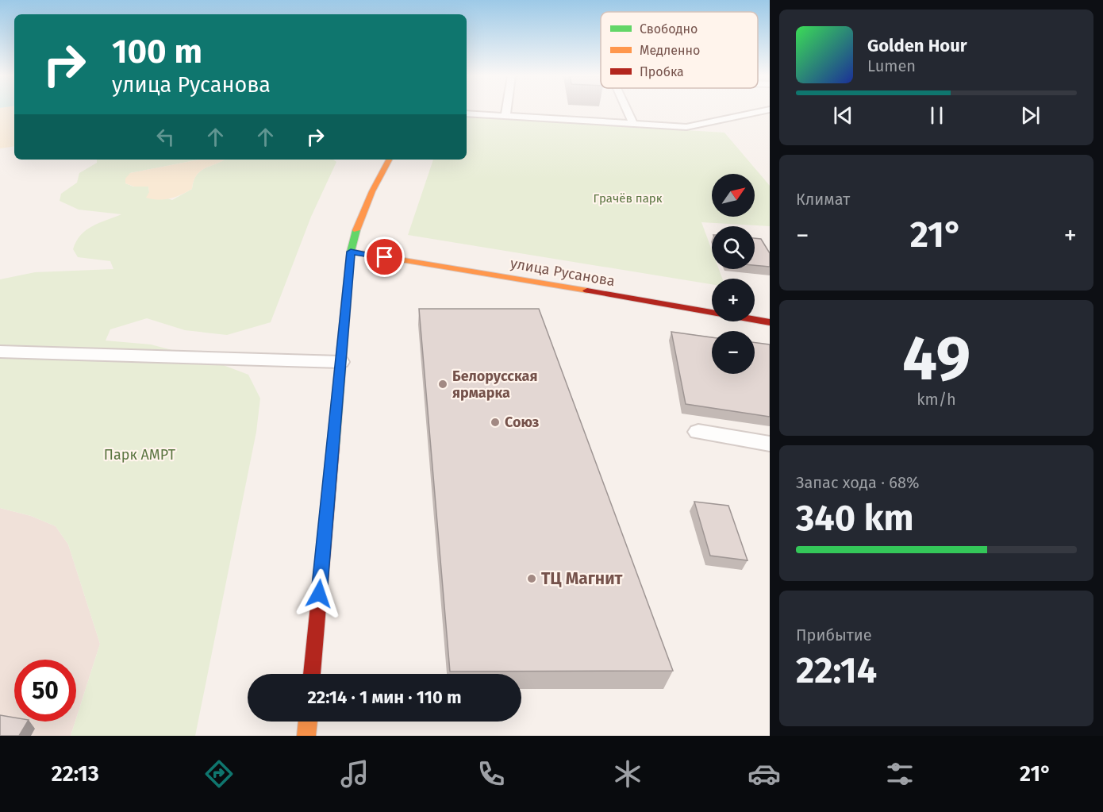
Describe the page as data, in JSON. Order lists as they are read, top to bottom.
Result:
{
  "streets": {
    "main road": ["улица Русанова"]
  },
  "parks": ["Грачёв парк", "Парк АМРТ"],
  "places": ["Белорусская ярмарка", "Союз", "ТЦ Магнит"],
  "legend": ["Свободно", "Медленно", "Пробка"],
  "north": "top right",
  "page": {
    "turn": ["100 m", "улица Русанова"],
    "song": ["Golden Hour", "Lumen"],
    "tile": [
      "Климат",
      ["49", "km/h"],
      ["Запас хода · 68%", "340 km"],
      ["Прибытие", "22:14"]
    ],
    "map_buttons": ["+", "−"],
    "heat": ["−", "21°", "+"],
    "limit": "50",
    "trip": "22:14 · 1 мин · 110 m",
    "tabs": ["22:13", "21°"]
  }
}
